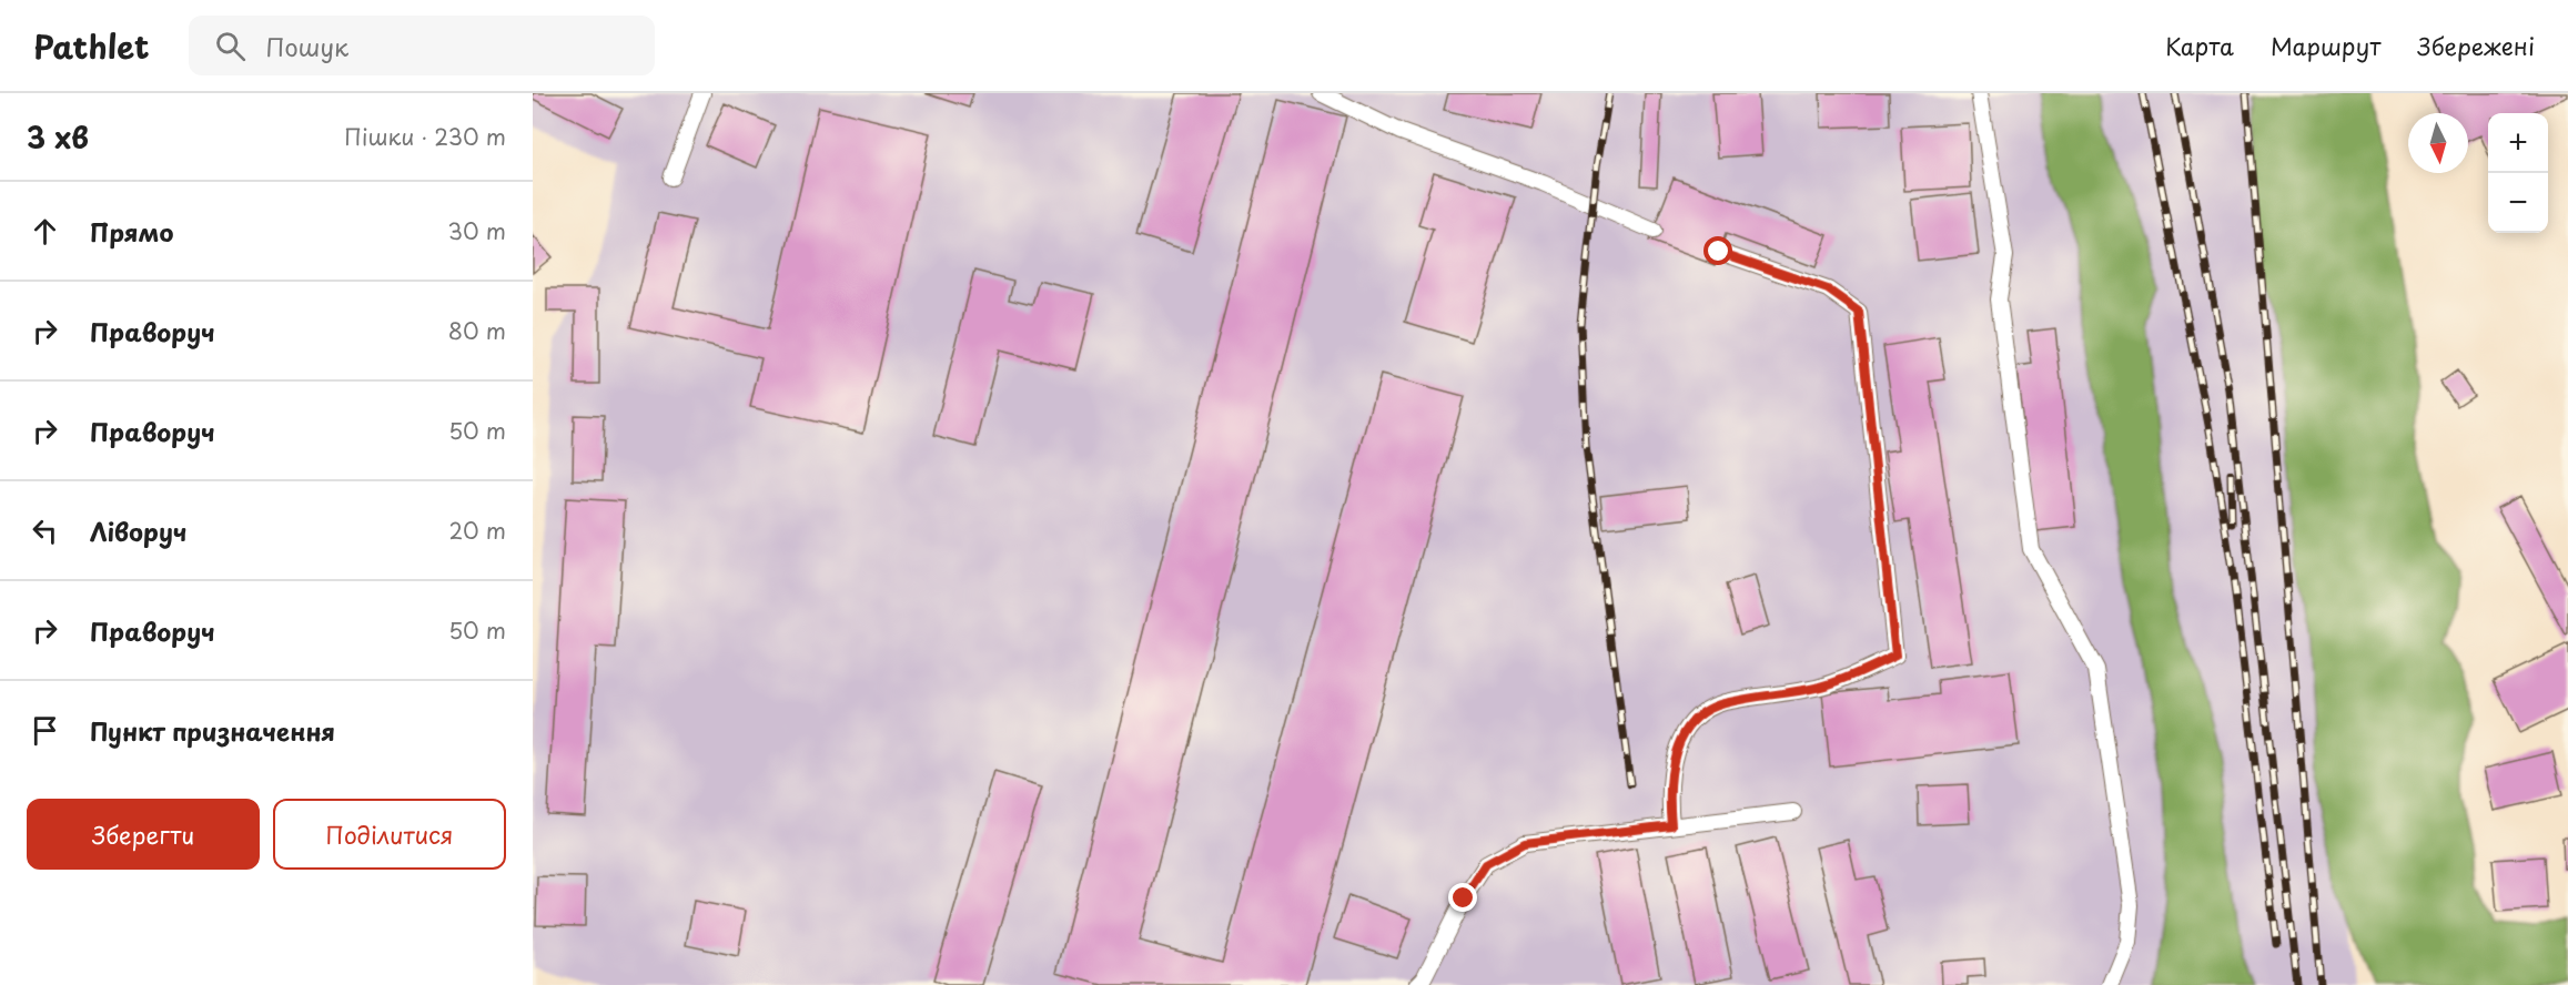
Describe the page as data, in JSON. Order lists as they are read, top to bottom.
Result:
{
  "north": "bottom",
  "page": {
    "header": "Pathlet",
    "search": "Пошук",
    "nav": ["Карта", "Маршрут", "Збережені"],
    "heading": ["3 хв", "Пішки · 230 m"],
    "map_buttons": ["+", "−"],
    "list": [
      ["Прямо", "30 m"],
      ["Праворуч", "80 m"],
      ["Праворуч", "50 m"],
      ["Ліворуч", "20 m"],
      ["Праворуч", "50 m"],
      "Пункт призначення"
    ],
    "buttons": ["Зберегти", "Поділитися"]
  }
}
